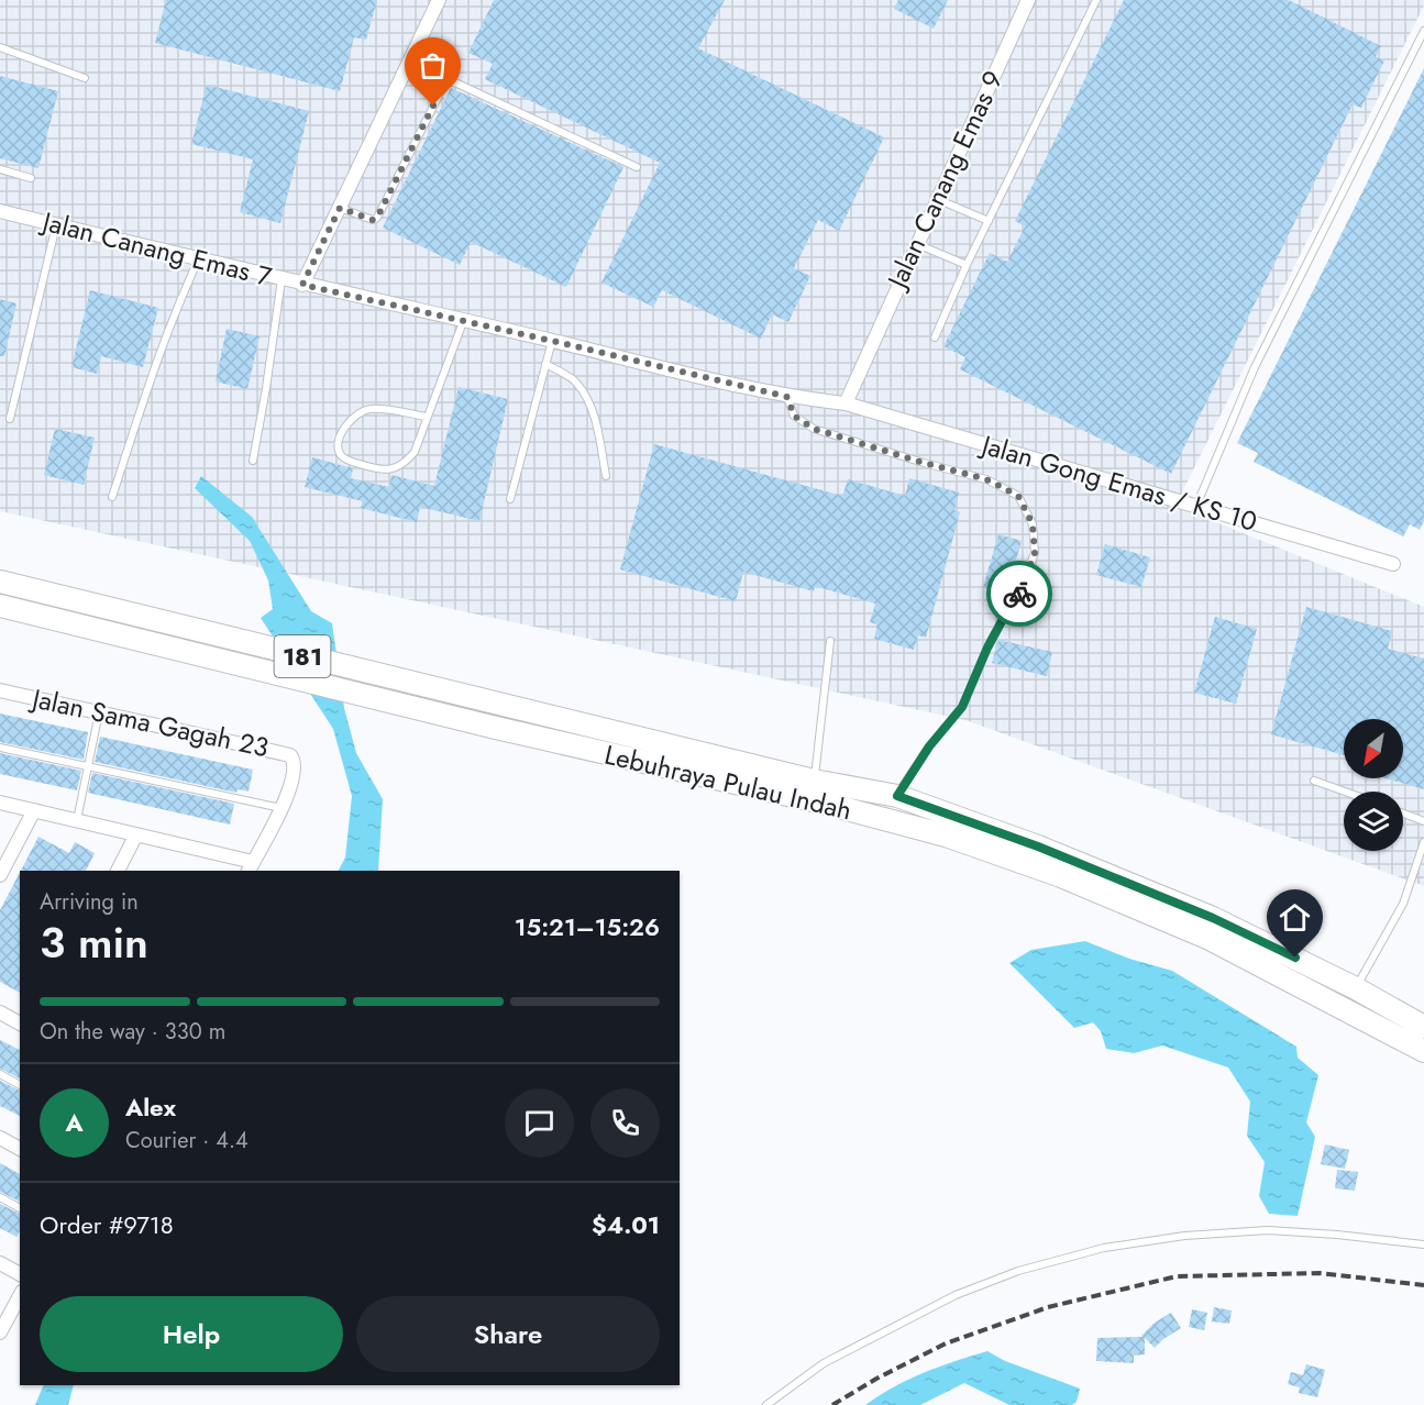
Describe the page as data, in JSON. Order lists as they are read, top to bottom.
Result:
{
  "streets": {
    "main road": ["181", "Lebuhraya Pulau Indah"],
    "street": [
      "Jalan Canang Emas 9",
      "Jalan Canang Emas 7",
      "Jalan Gong Emas / KS 10",
      "Jalan Sama Gagah 23"
    ]
  },
  "crossings": [
    ["Jalan Canang Emas 9", "Jalan Canang Emas 7"],
    ["Jalan Canang Emas 9", "Jalan Gong Emas / KS 10"],
    ["Jalan Canang Emas 7", "Jalan Gong Emas / KS 10"]
  ],
  "north": "bottom left",
  "page": {
    "heading": ["3 min", "Arriving in", "15:21–15:26"],
    "panel": [
      "Alex",
      "Courier · 4.4",
      "Order #9718",
      "$4.01"
    ],
    "bar": "On the way · 330 m",
    "round": "A",
    "buttons": ["Help", "Share"]
  }
}
